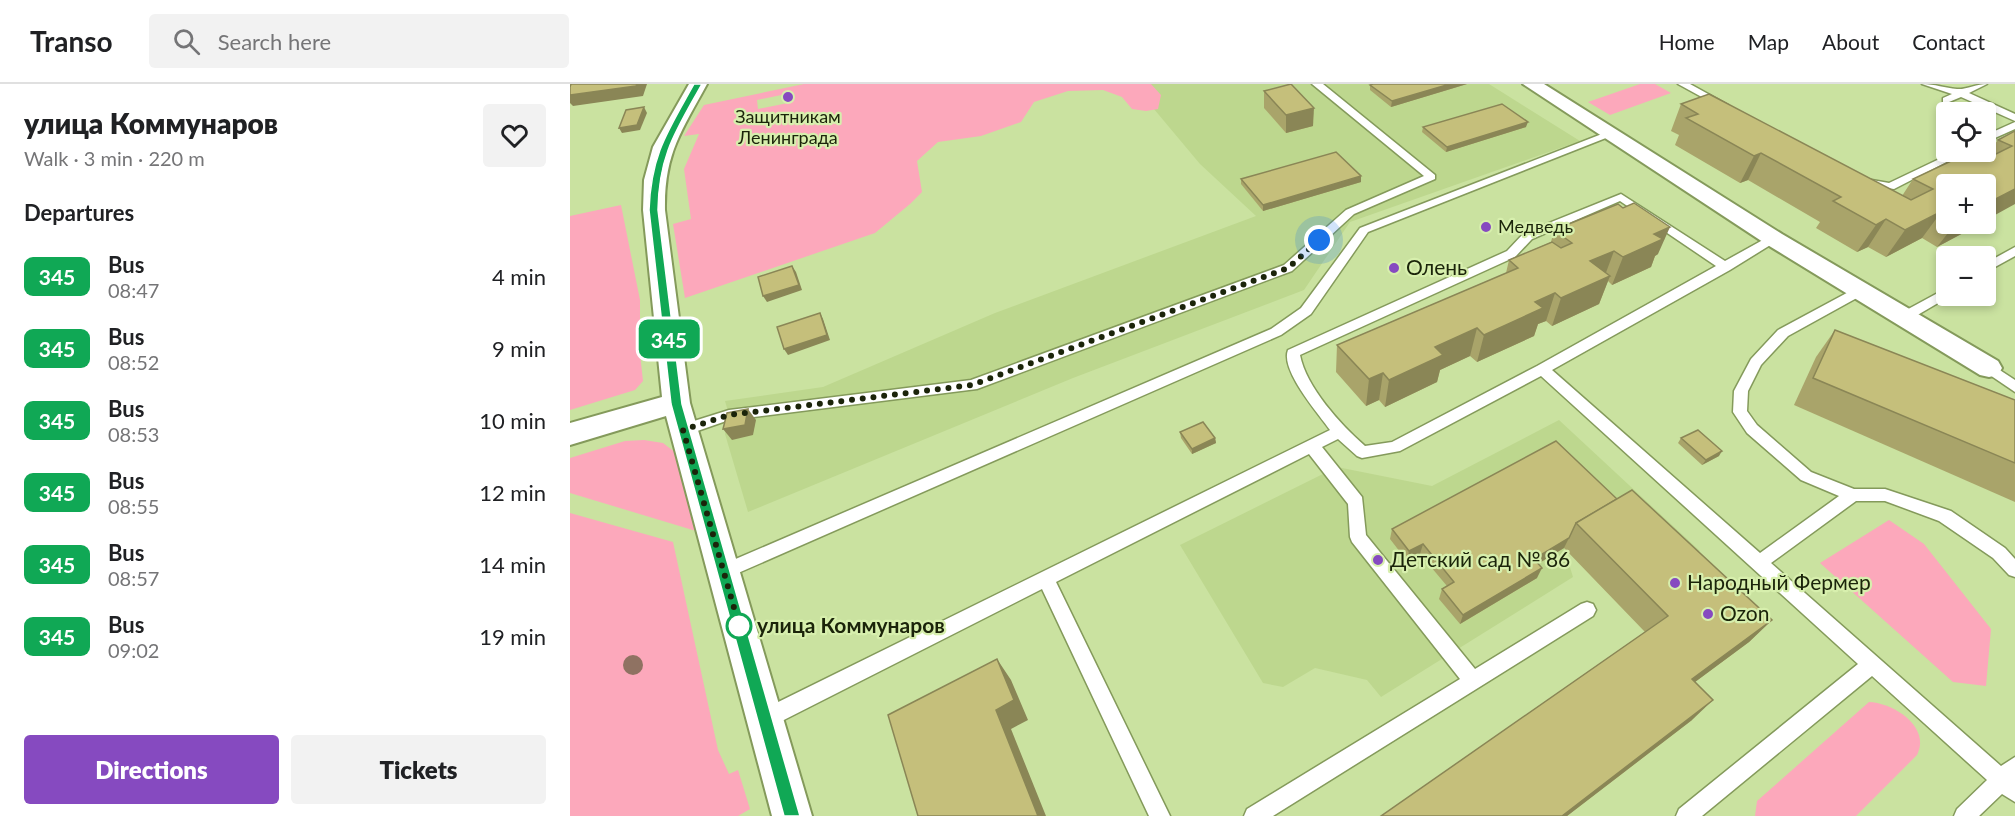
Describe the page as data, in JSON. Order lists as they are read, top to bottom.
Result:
{
  "places": [
    "Защитникам Ленинграда",
    "Медведь",
    "Олень",
    "Детский сад № 86",
    "Народный Фермер",
    "Ozon",
    "улица Коммунаров"
  ],
  "lines": ["bus line 345"],
  "page": {
    "header": "Transo",
    "search": "Search here",
    "nav": [
      "Home",
      "Map",
      "About",
      "Contact"
    ],
    "heading": [
      ["улица Коммунаров", "Walk · 3 min · 220 m"],
      "Departures"
    ],
    "on_map": "345",
    "map_buttons": ["+", "−"],
    "list": [
      {
        "mark": "345",
        "name": "Bus",
        "note": "08:47",
        "value": "4 min"
      },
      {
        "mark": "345",
        "name": "Bus",
        "note": "08:52",
        "value": "9 min"
      },
      {
        "mark": "345",
        "name": "Bus",
        "note": "08:53",
        "value": "10 min"
      },
      {
        "mark": "345",
        "name": "Bus",
        "note": "08:55",
        "value": "12 min"
      },
      {
        "mark": "345",
        "name": "Bus",
        "note": "08:57",
        "value": "14 min"
      },
      {
        "mark": "345",
        "name": "Bus",
        "note": "09:02",
        "value": "19 min"
      }
    ],
    "buttons": ["Directions", "Tickets"]
  }
}
